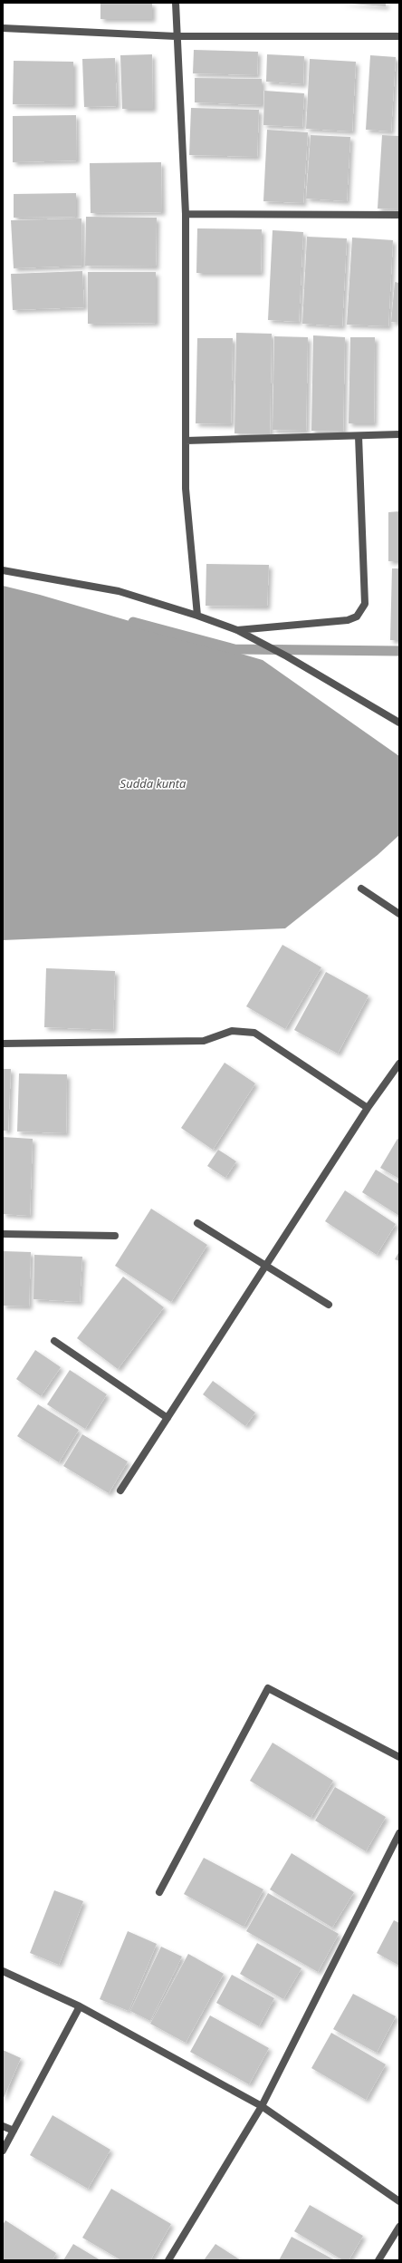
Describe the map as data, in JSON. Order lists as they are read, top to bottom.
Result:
{
  "water": ["Sudda kunta"]
}
